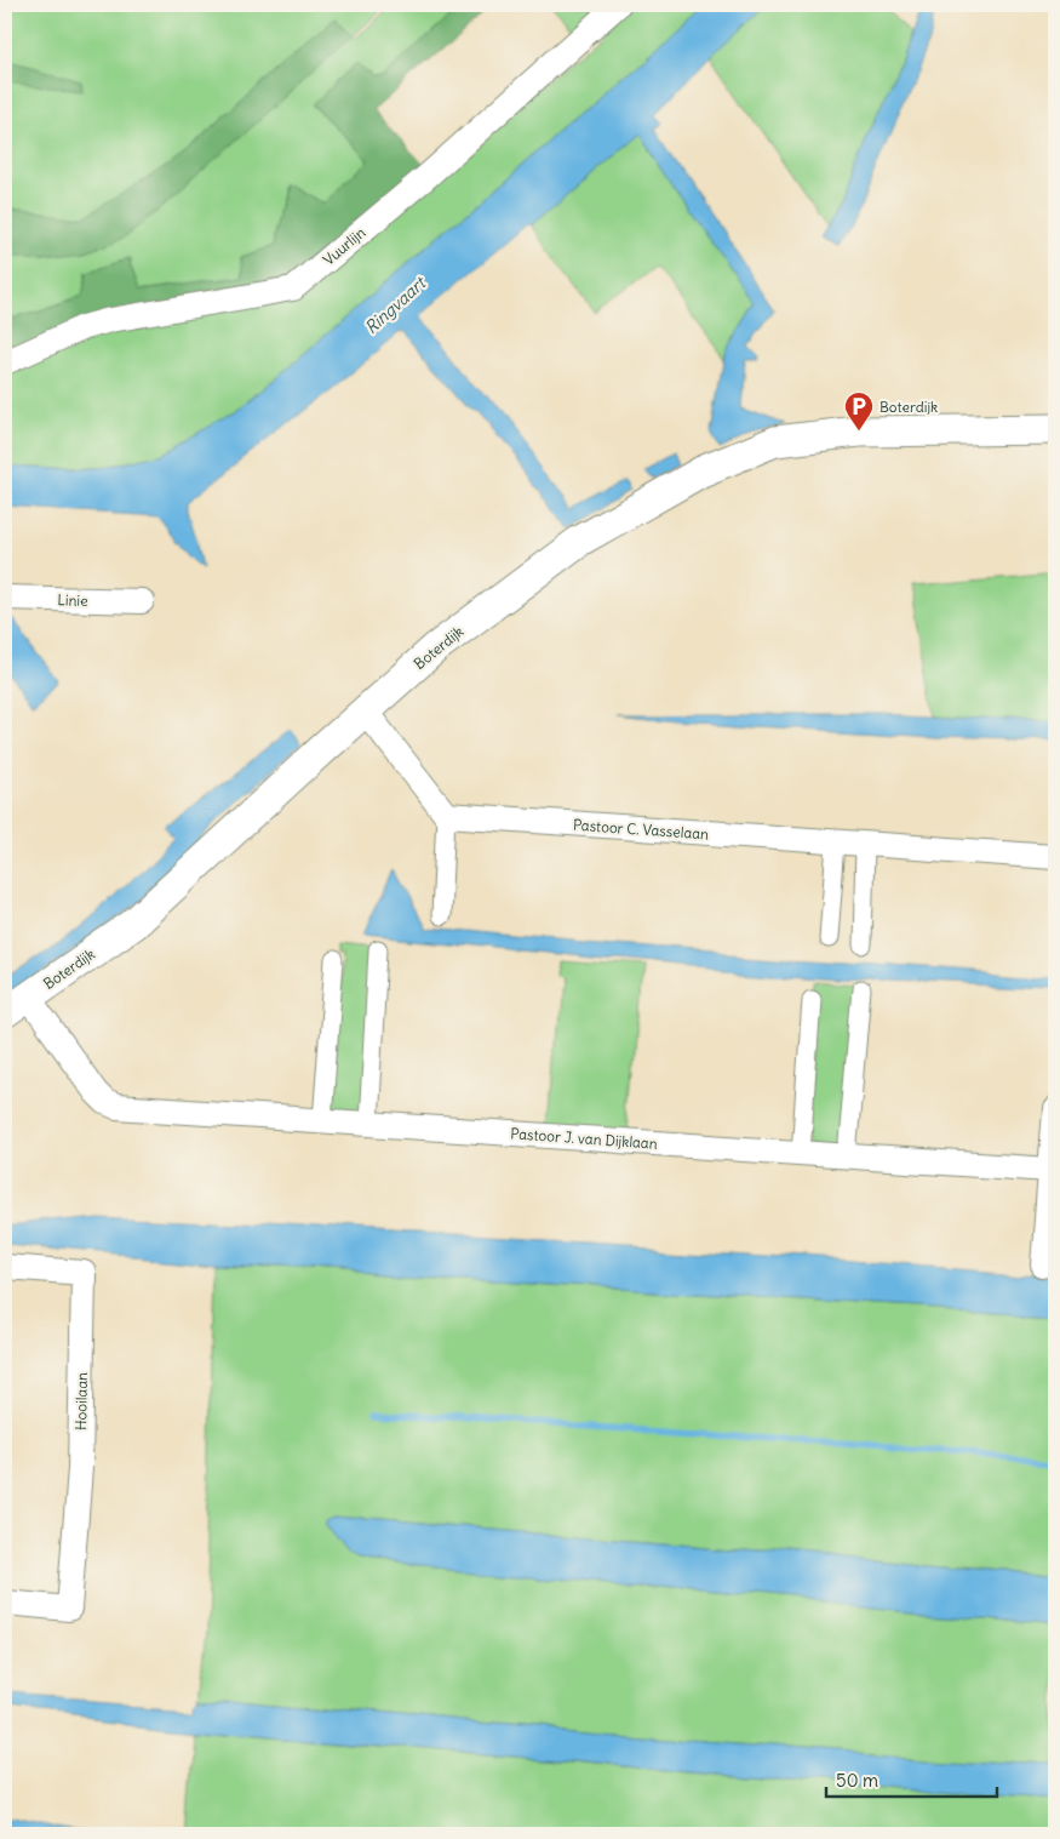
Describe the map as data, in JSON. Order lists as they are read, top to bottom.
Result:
{
  "streets": {
    "street": [
      "Vuurlijn",
      "Linie",
      "Boterdijk",
      "Pastoor C. Vasselaan",
      "Pastoor J. van Dijklaan",
      "Hooilaan"
    ]
  },
  "crossings": [
    ["Boterdijk", "Pastoor J. van Dijklaan"]
  ],
  "water": ["Ringvaart"],
  "places": {
    "parking": ["Boterdijk"]
  },
  "scale_bar": "50 m"
}
